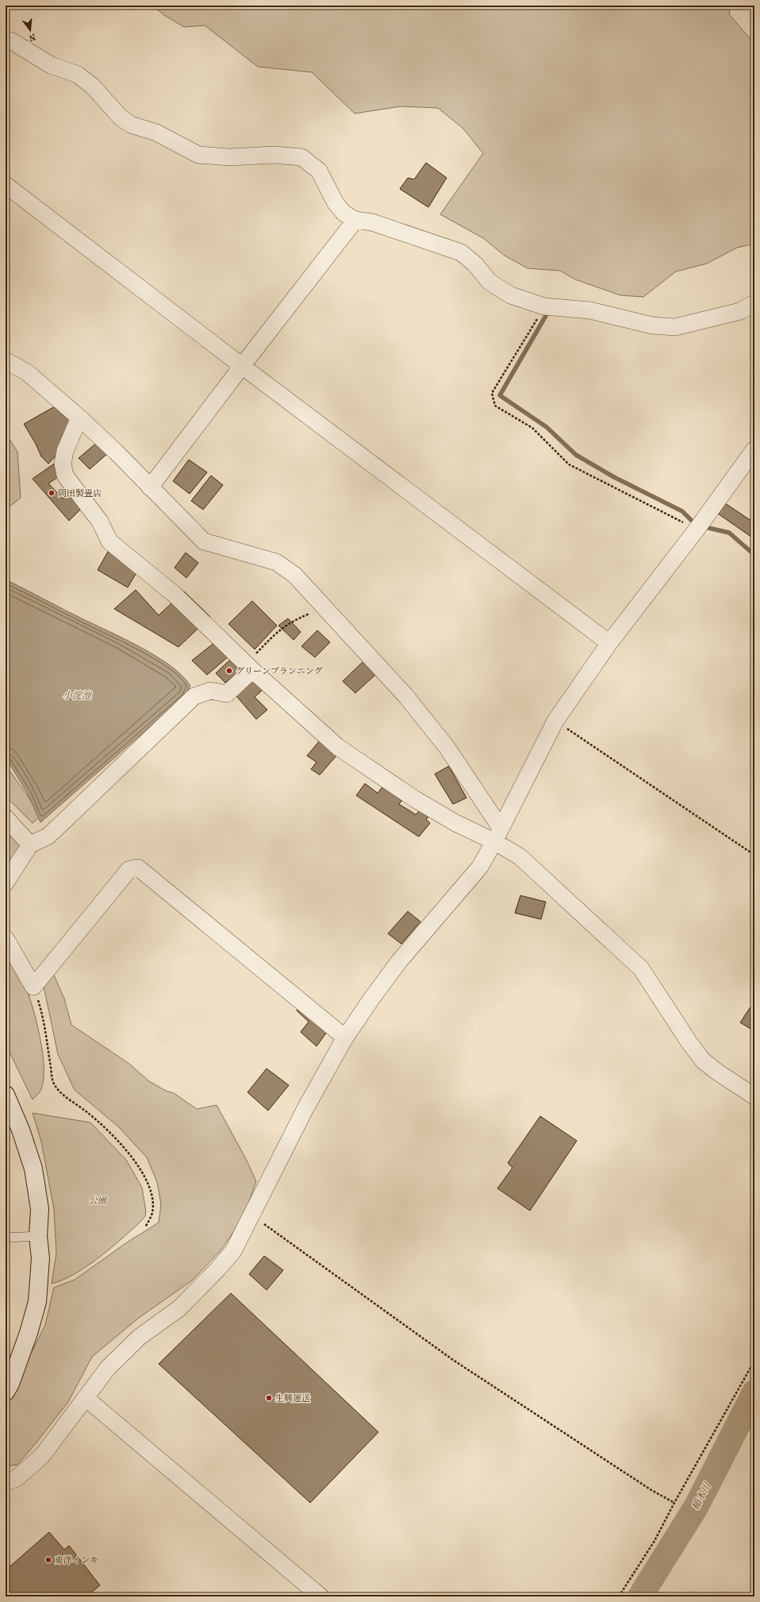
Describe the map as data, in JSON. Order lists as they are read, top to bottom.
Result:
{
  "water": ["小淀池", "稲木川"],
  "parks": ["公園"],
  "places": [
    "岡田製畳店",
    "グリーンプランニング",
    "生興運送",
    "東洋インキ"
  ],
  "north": "bottom"
}
